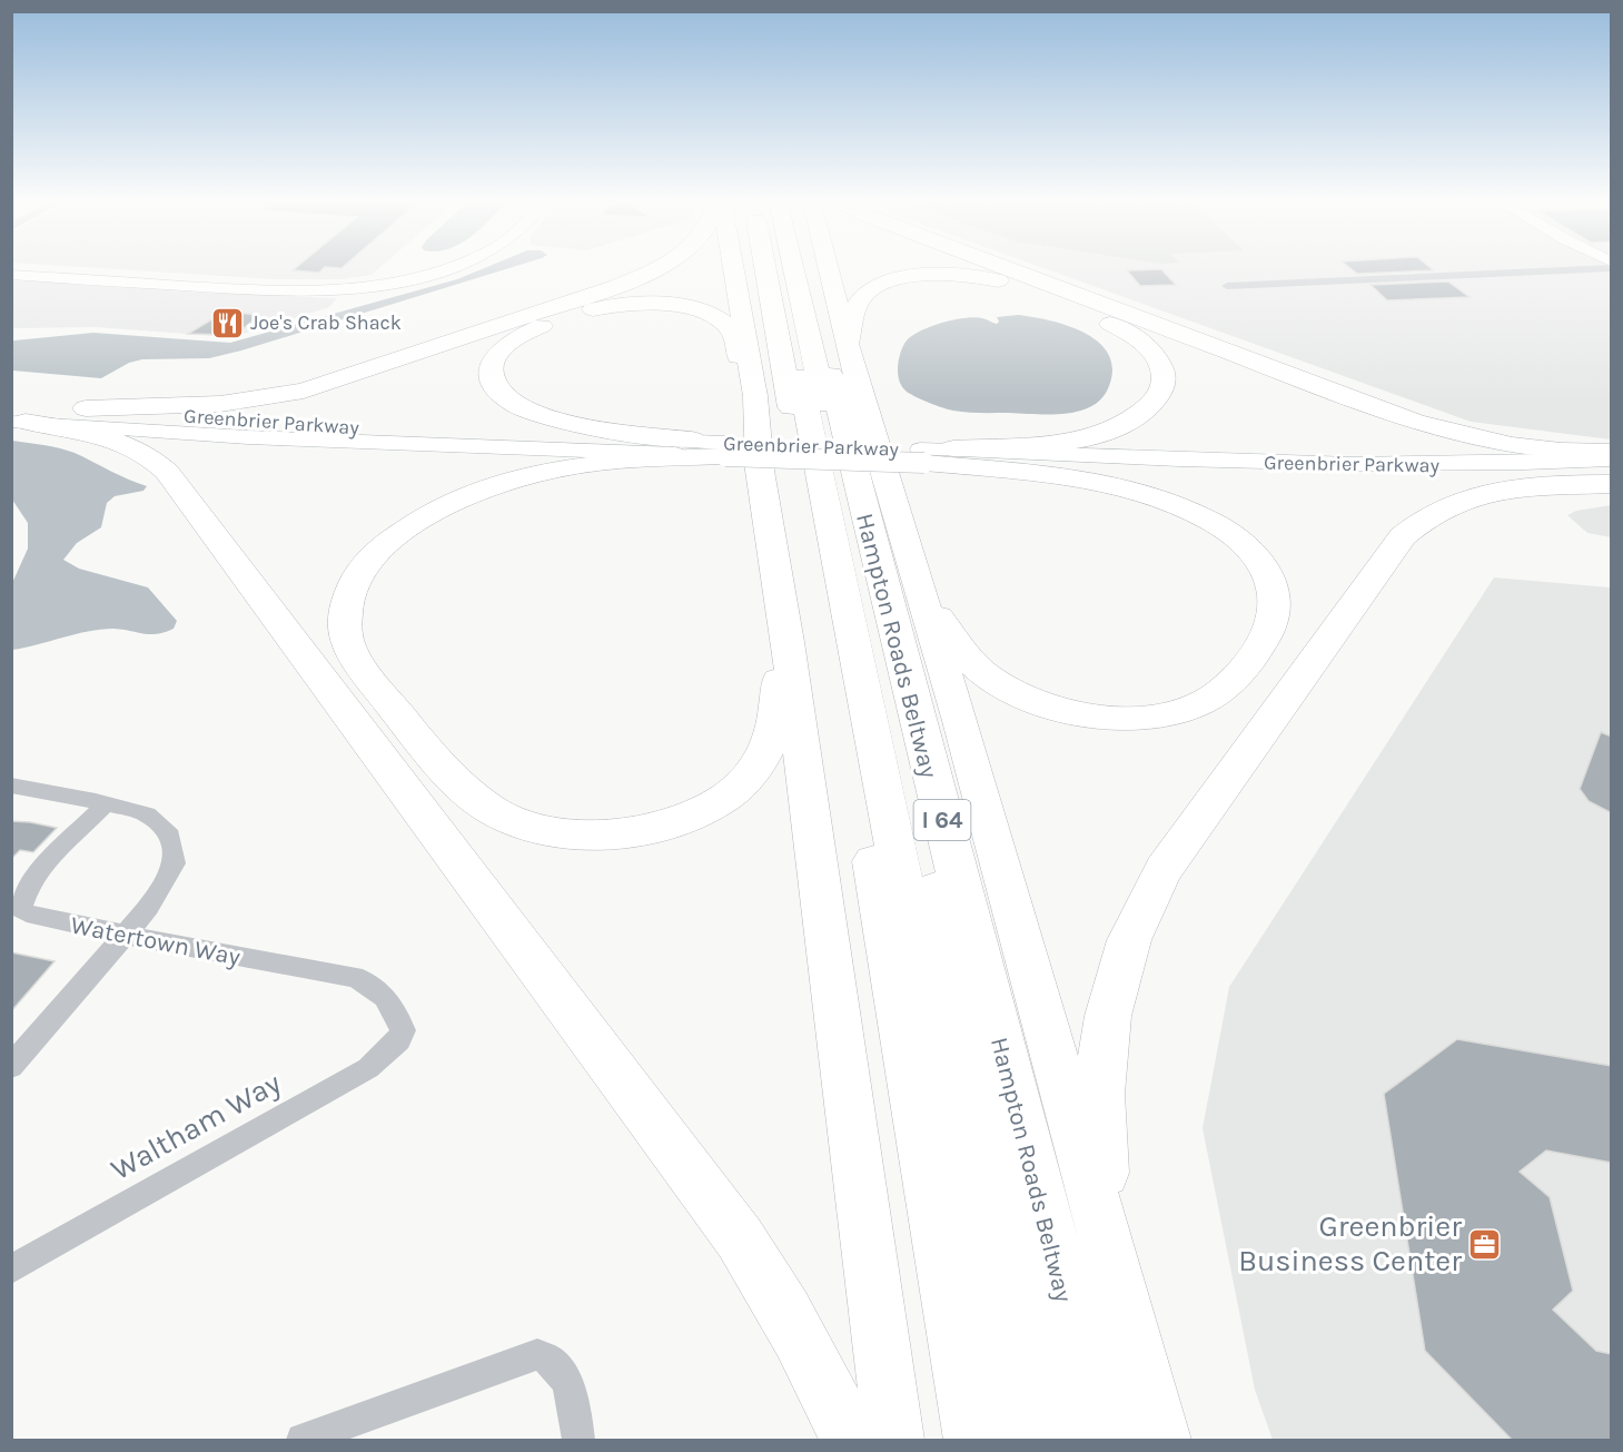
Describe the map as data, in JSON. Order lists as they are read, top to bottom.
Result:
{
  "streets": {
    "highway": ["Hampton Roads Beltway", "I 64"],
    "main road": ["Greenbrier Parkway"],
    "street": ["Watertown Way", "Waltham Way"]
  },
  "crossings": [
    ["Watertown Way", "Waltham Way"]
  ],
  "places": {
    "restaurant": ["Joe's Crab Shack"],
    "office": ["Greenbrier Business Center"]
  }
}
